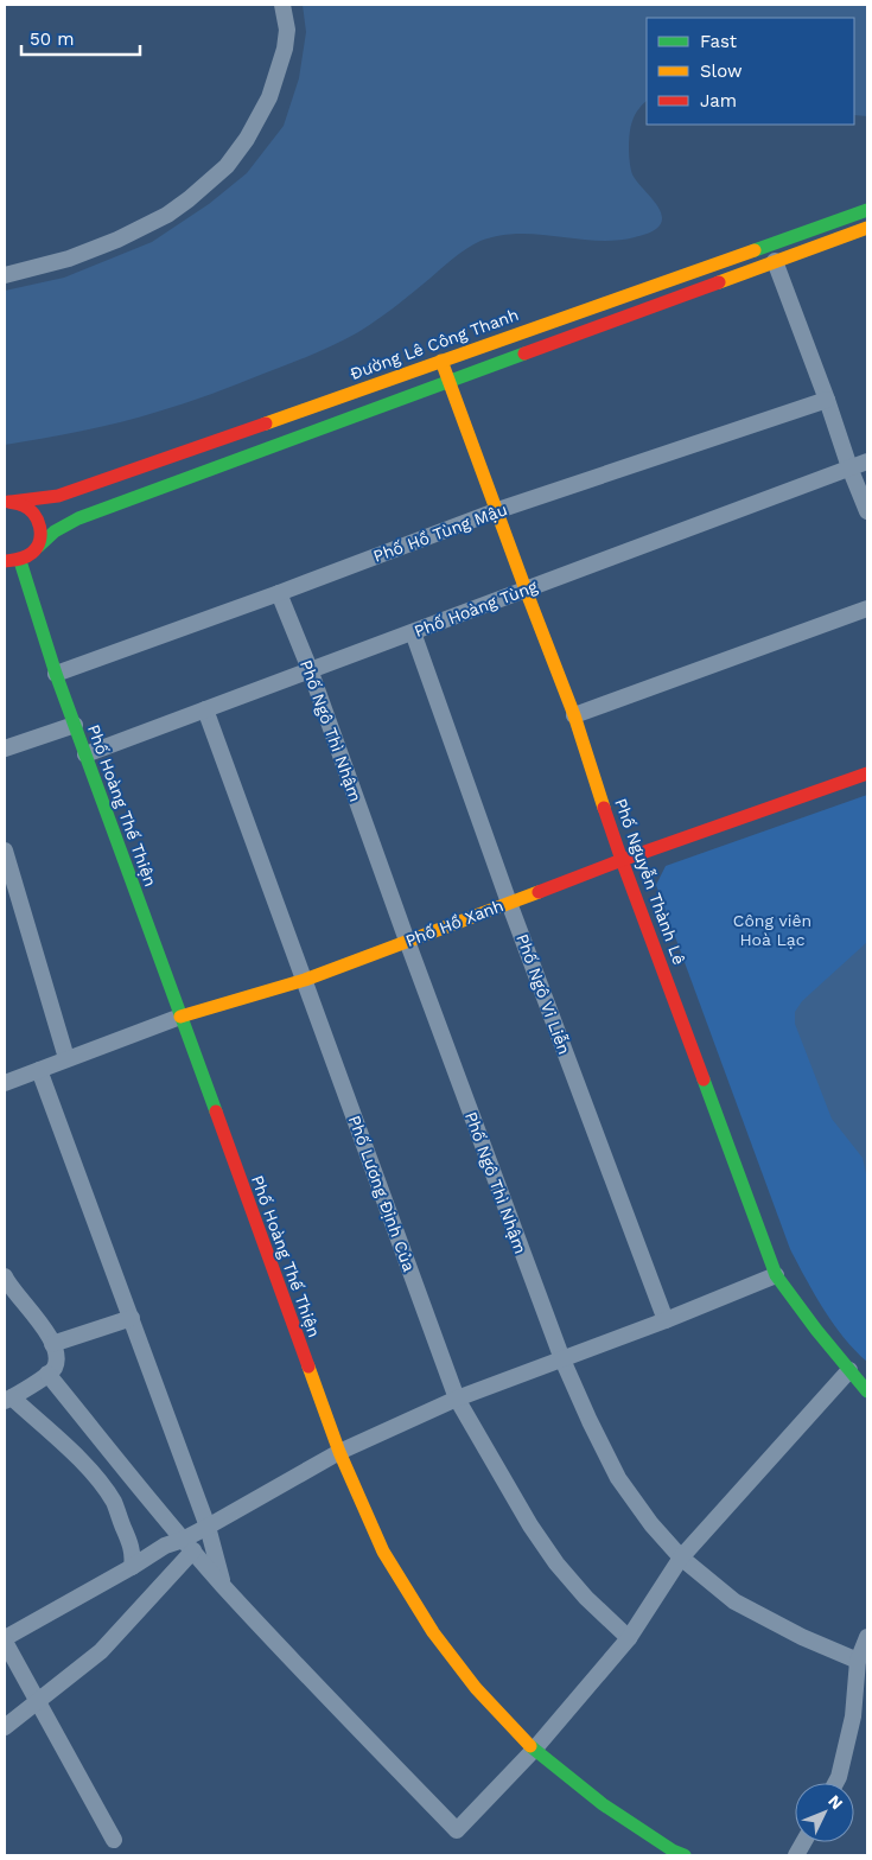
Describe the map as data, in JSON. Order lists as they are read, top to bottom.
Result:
{
  "streets": {
    "street": [
      "Đường Lê Công Thanh",
      "Phố Hồ Tùng Mậu",
      "Phố Hoàng Tùng",
      "Phố Ngô Thì Nhậm",
      "Phố Hoàng Thế Thiện",
      "Phố Nguyễn Thành Lê",
      "Phố Hồ Xanh",
      "Phố Ngô Vi Liễn",
      "Phố Lương Định Của"
    ]
  },
  "crossings": [
    ["Đường Lê Công Thanh", "Phố Nguyễn Thành Lê"],
    ["Phố Hồ Tùng Mậu", "Phố Ngô Thì Nhậm"],
    ["Phố Hồ Tùng Mậu", "Phố Hoàng Thế Thiện"],
    ["Phố Hồ Tùng Mậu", "Phố Nguyễn Thành Lê"],
    ["Phố Hoàng Tùng", "Phố Ngô Thì Nhậm"],
    ["Phố Hoàng Tùng", "Phố Hoàng Thế Thiện"],
    ["Phố Hoàng Tùng", "Phố Nguyễn Thành Lê"],
    ["Phố Hoàng Tùng", "Phố Ngô Vi Liễn"],
    ["Phố Hoàng Tùng", "Phố Lương Định Của"],
    ["Phố Ngô Thì Nhậm", "Phố Hồ Xanh"],
    ["Phố Hoàng Thế Thiện", "Phố Hồ Xanh"],
    ["Phố Nguyễn Thành Lê", "Phố Hồ Xanh"],
    ["Phố Hồ Xanh", "Phố Ngô Vi Liễn"],
    ["Phố Hồ Xanh", "Phố Lương Định Của"]
  ],
  "parks": ["Công viên Hoà Lạc"],
  "legend": ["Fast", "Slow", "Jam"],
  "scale_bar": "50 m",
  "north": "top right"
}
